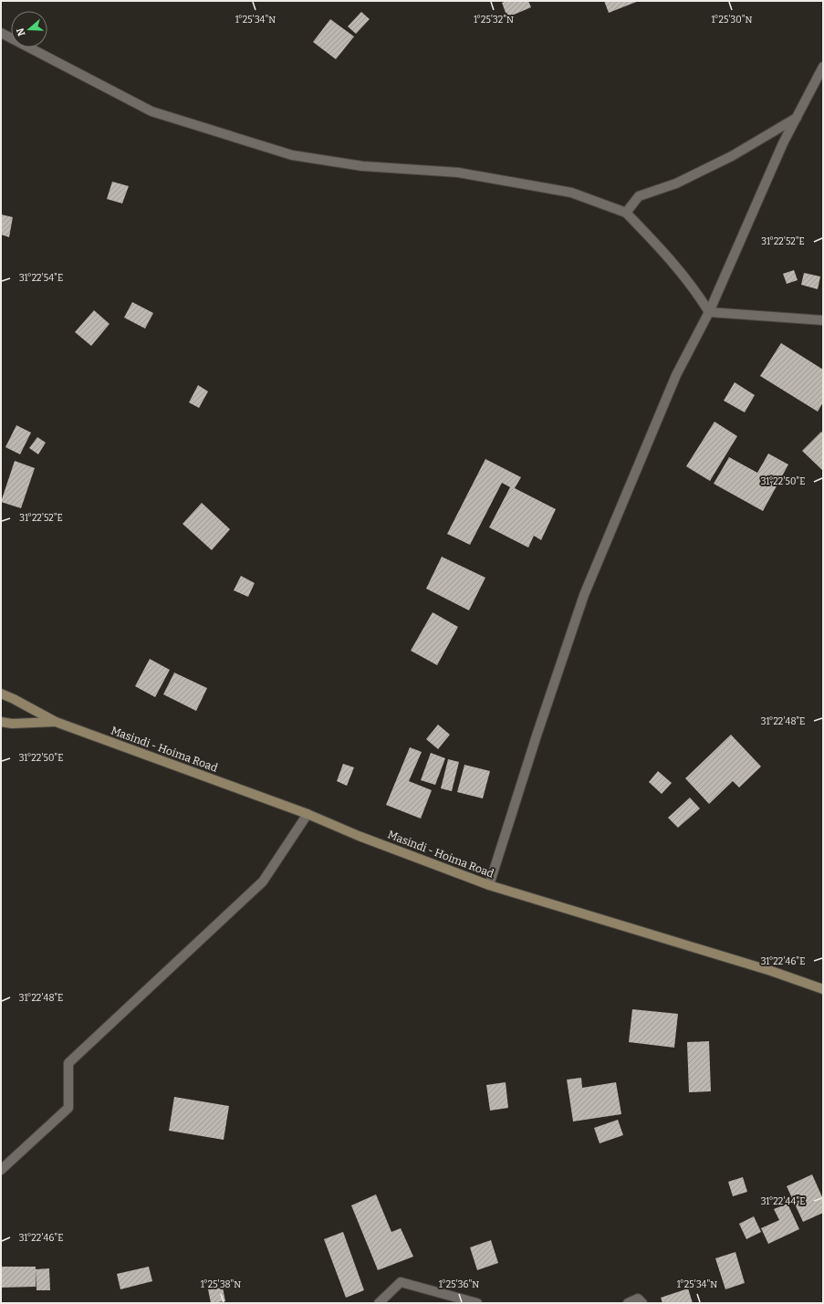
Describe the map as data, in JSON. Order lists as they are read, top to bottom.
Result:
{
  "streets": {
    "main road": ["Masindi - Hoima Road"]
  },
  "north": "left",
  "coordinates": [
    "1°25'34\"N",
    "1°25'32\"N",
    "1°25'30\"N",
    "31°22'52\"E",
    "31°22'54\"E",
    "31°22'50\"E",
    "31°22'48\"E",
    "31°22'46\"E",
    "31°22'44\"E",
    "1°25'38\"N",
    "1°25'36\"N"
  ]
}
